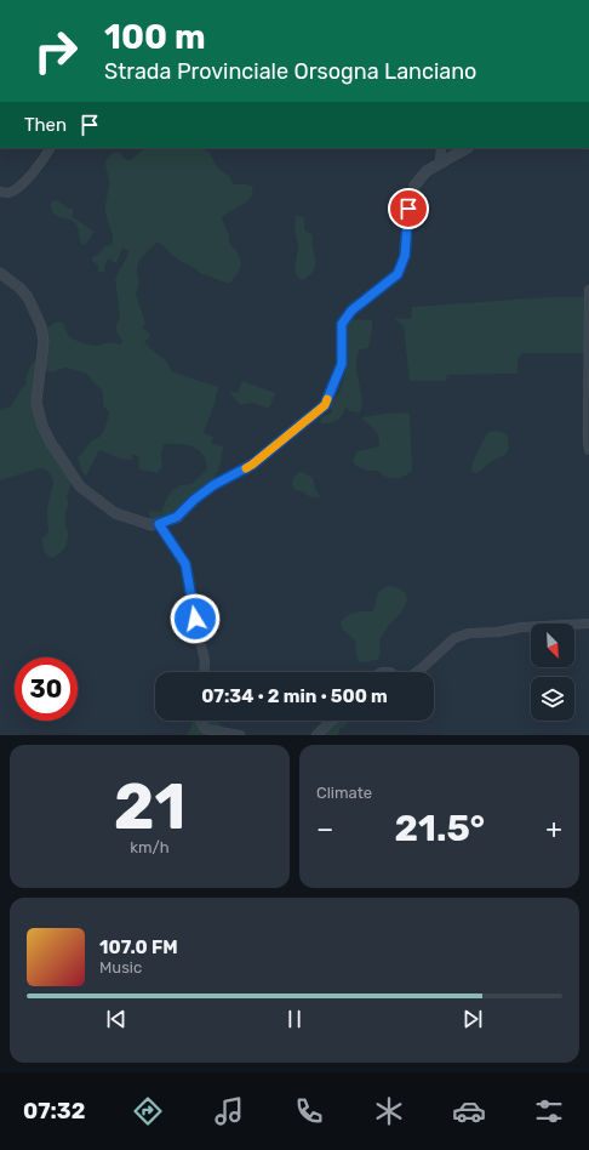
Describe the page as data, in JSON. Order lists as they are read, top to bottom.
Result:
{
  "north": "bottom right",
  "page": {
    "turn": ["100 m", "Strada Provinciale Orsogna Lanciano"],
    "then": "Then",
    "limit": "30",
    "trip": "07:34 · 2 min · 500 m",
    "tile": [
      ["21", "km/h"],
      "Climate"
    ],
    "heat": ["−", "21.5°", "+"],
    "song": ["107.0 FM", "Music"],
    "tabs": "07:32"
  }
}
